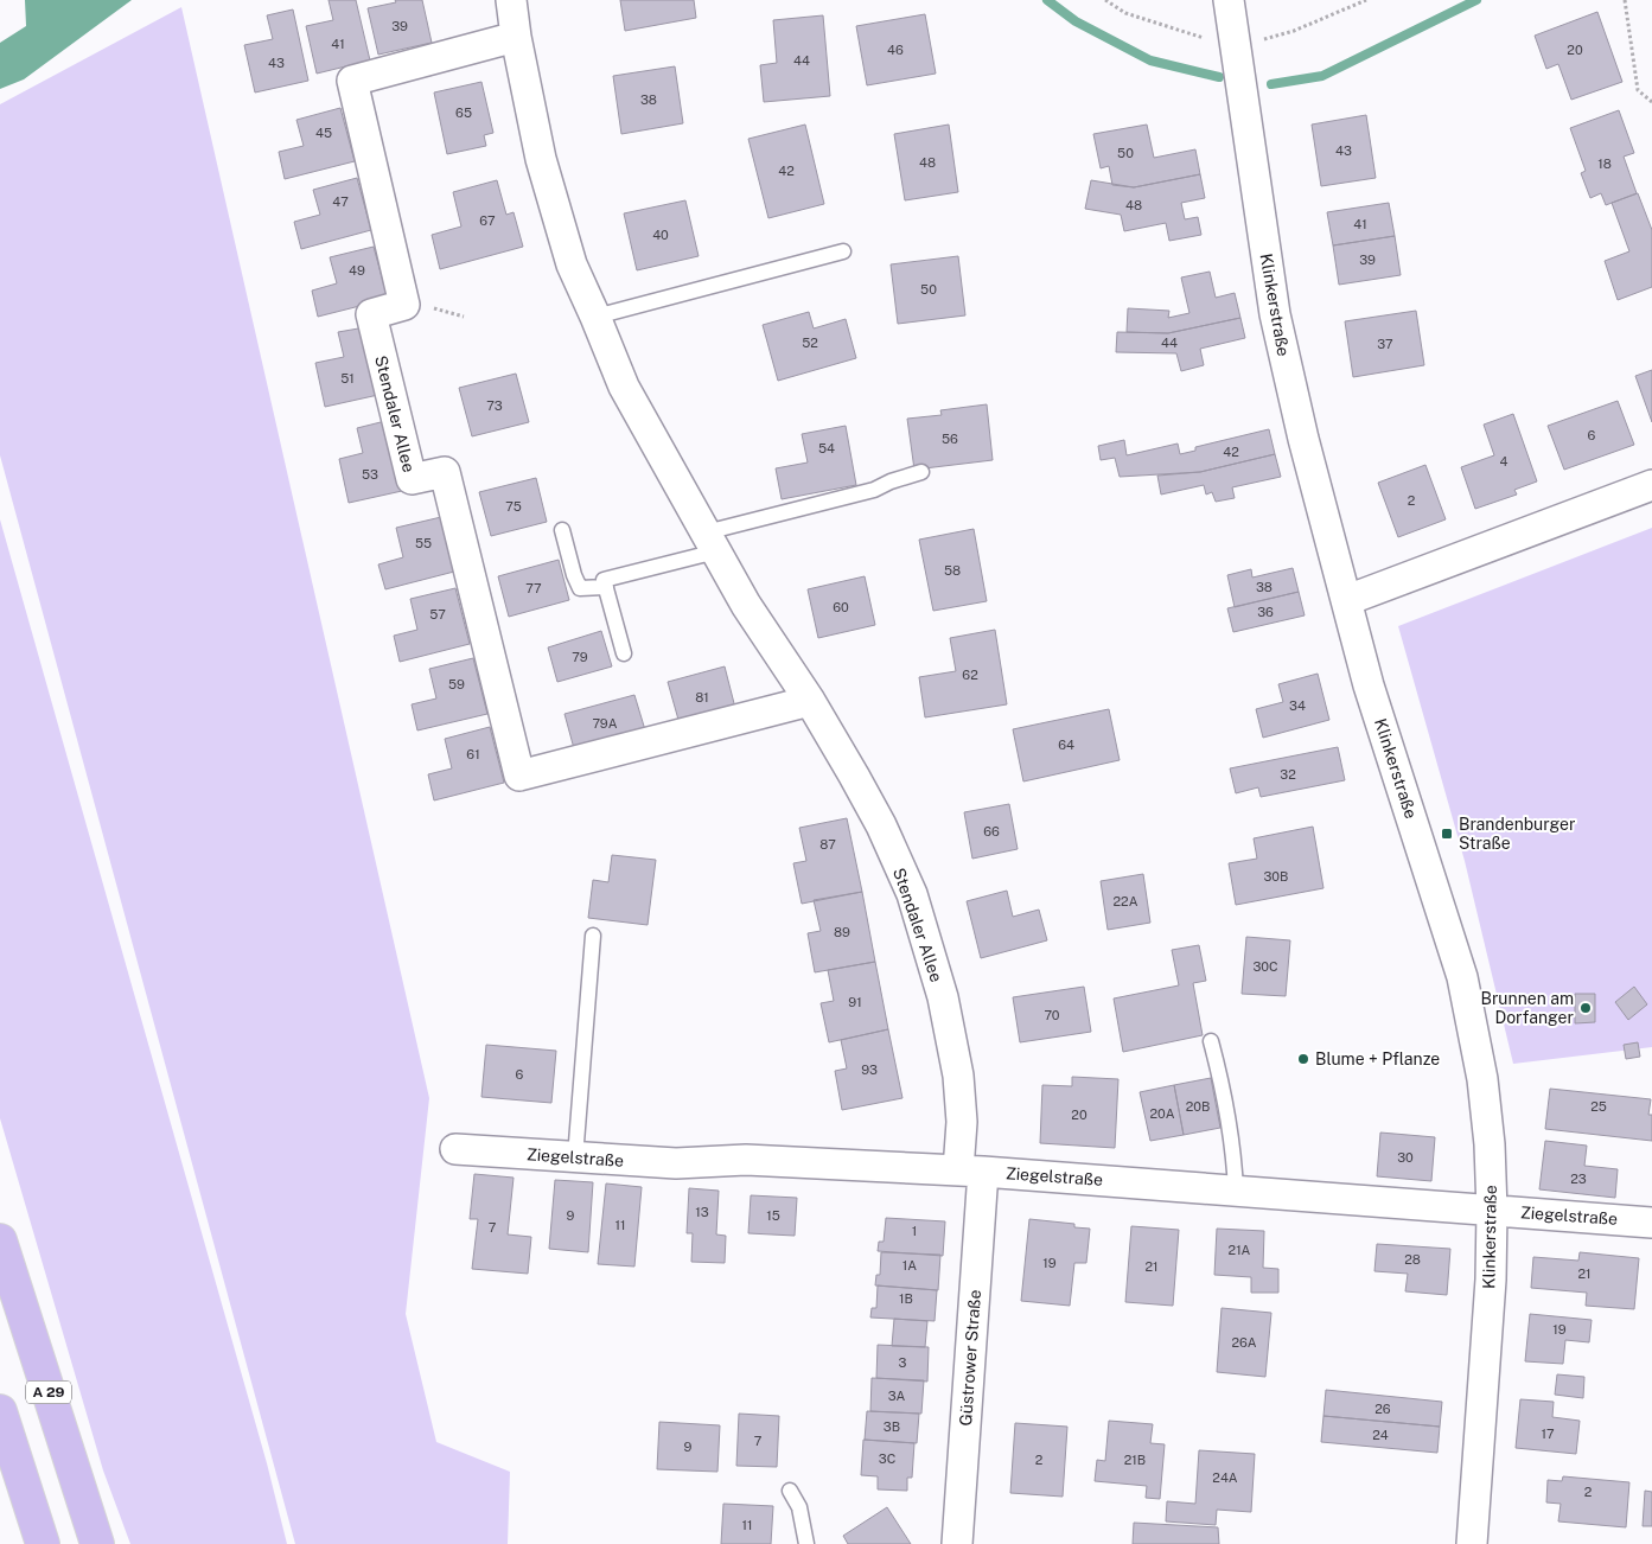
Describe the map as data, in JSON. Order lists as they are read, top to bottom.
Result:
{
  "streets": {
    "highway": ["A 29"],
    "street": [
      "Klinkerstraße",
      "Stendaler Allee",
      "Ziegelstraße",
      "Güstrower Straße"
    ]
  },
  "crossings": [
    ["Klinkerstraße", "Ziegelstraße"],
    ["Stendaler Allee", "Ziegelstraße"],
    ["Stendaler Allee", "Güstrower Straße"],
    ["Ziegelstraße", "Güstrower Straße"]
  ],
  "places": {
    "transit": ["Brandenburger Straße"],
    "other": ["Brunnen am Dorfanger", "Blume + Pflanze"]
  },
  "house_numbers": [
    "39",
    "41",
    "46",
    "20",
    "44",
    "43",
    "38",
    "65",
    "45",
    "43",
    "50",
    "48",
    "18",
    "42",
    "47",
    "48",
    "67",
    "41",
    "40",
    "39",
    "49",
    "50",
    "52",
    "44",
    "37",
    "51",
    "73",
    "6",
    "56",
    "54",
    "42",
    "4",
    "53",
    "2",
    "75",
    "55",
    "58",
    "38",
    "77",
    "60",
    "36",
    "57",
    "79",
    "62",
    "59",
    "81",
    "34",
    "79A",
    "64",
    "61",
    "32",
    "66",
    "87",
    "30B",
    "22A",
    "89",
    "30C",
    "91",
    "70",
    "93",
    "6",
    "20B",
    "25",
    "20A",
    "20",
    "30",
    "23",
    "13",
    "9",
    "15",
    "11",
    "7",
    "1",
    "21A",
    "28",
    "19",
    "1A",
    "21",
    "21",
    "1B",
    "19",
    "26A",
    "3",
    "3A",
    "26",
    "3B",
    "17",
    "24",
    "7",
    "9",
    "3C",
    "2",
    "21B",
    "24A",
    "2",
    "11"
  ]
}
